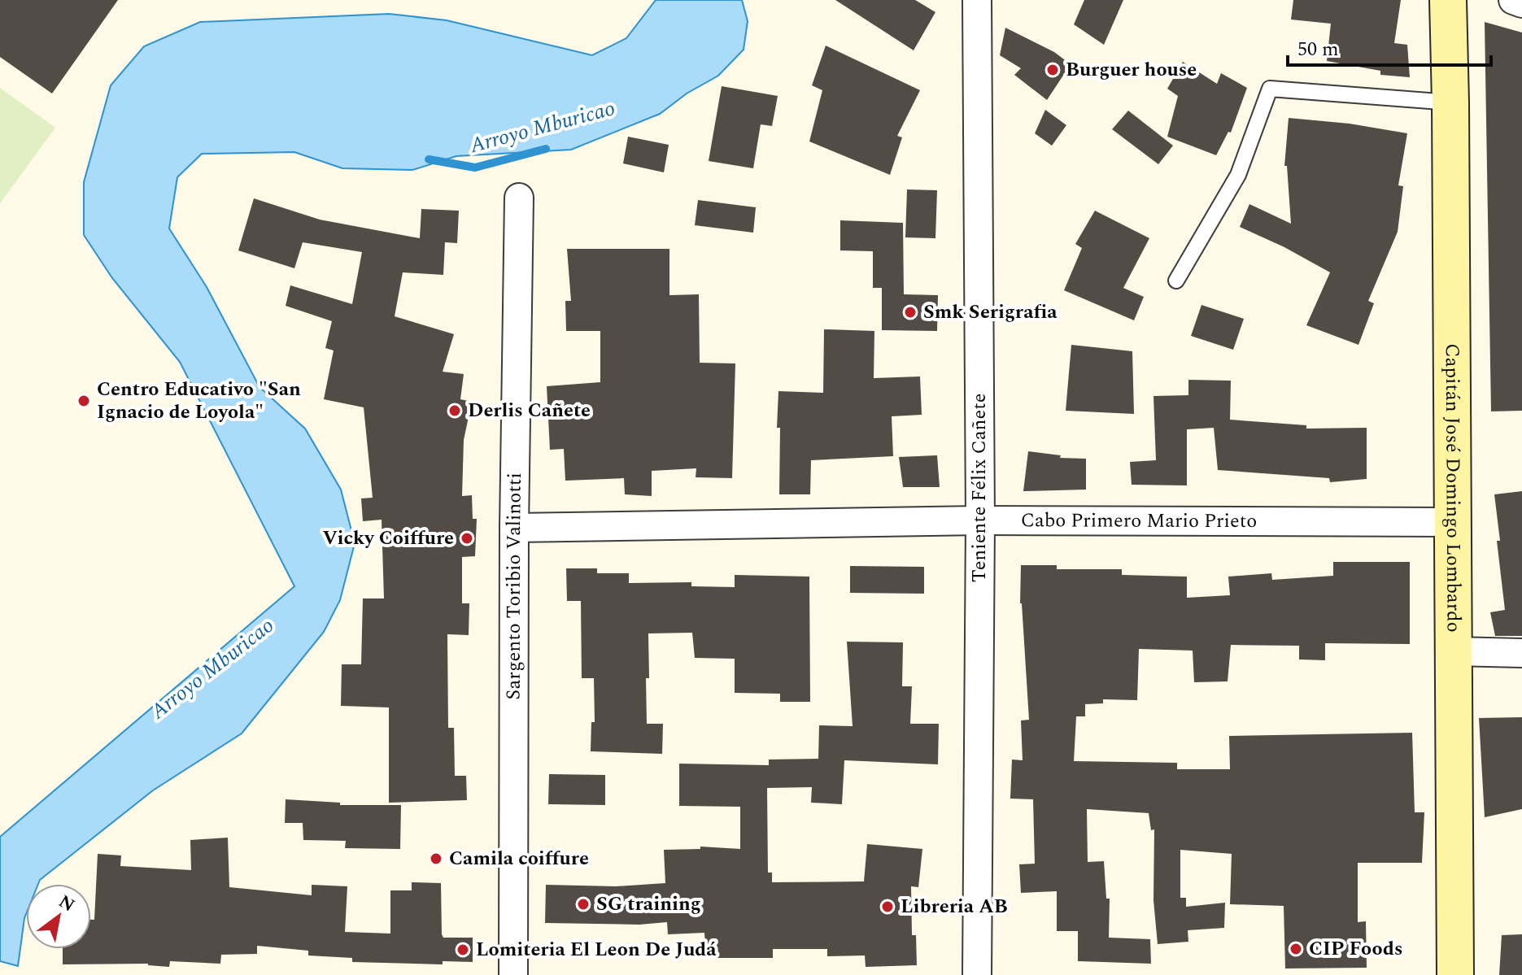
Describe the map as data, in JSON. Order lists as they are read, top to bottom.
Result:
{
  "streets": {
    "street": [
      "Capitán José Domingo Lombardo",
      "Teniente Félix Cañete",
      "Cabo Primero Mario Prieto",
      "Sargento Toribio Valinotti"
    ]
  },
  "crossings": [
    ["Capitán José Domingo Lombardo", "Cabo Primero Mario Prieto"],
    ["Teniente Félix Cañete", "Cabo Primero Mario Prieto"],
    ["Cabo Primero Mario Prieto", "Sargento Toribio Valinotti"]
  ],
  "water": ["Arroyo Mburicao"],
  "places": [
    "Burguer house",
    "Smk Serigrafia",
    "Centro Educativo \"San Ignacio de Loyola\"",
    "Derlis Cañete",
    "Vicky Coiffure",
    "Camila coiffure",
    "SG training",
    "Libreria AB",
    "CIP Foods",
    "Lomiteria El Leon De Judá"
  ],
  "scale_bar": "50 m",
  "north": "top right"
}
